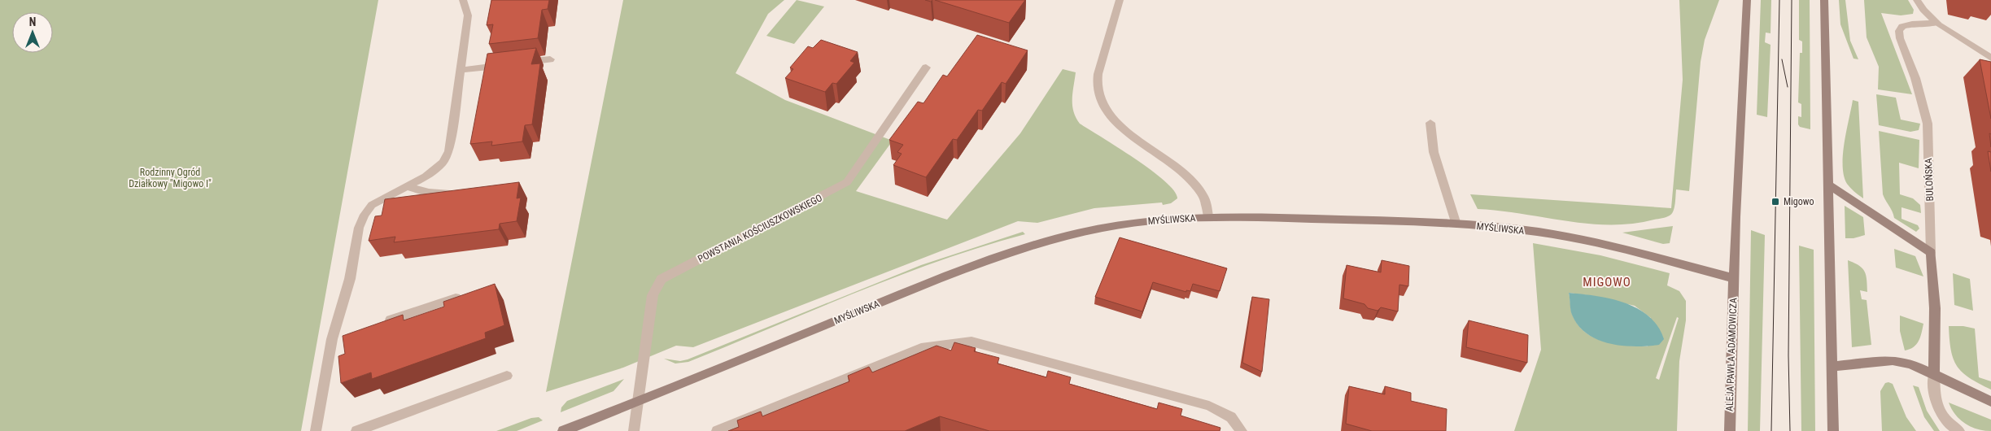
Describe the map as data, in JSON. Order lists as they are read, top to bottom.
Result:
{
  "streets": {
    "main road": ["BULOŃSKA", "MYŚLIWSKA", "ALEJA PAWŁA ADAMOWICZA"],
    "street": ["POWSTANIA KOŚCIUSZKOWSKIEGO"]
  },
  "crossings": [
    ["MYŚLIWSKA", "POWSTANIA KOŚCIUSZKOWSKIEGO"],
    ["MYŚLIWSKA", "ALEJA PAWŁA ADAMOWICZA"]
  ],
  "districts": ["MIGOWO"],
  "parks": ["Rodzinny Ogród Działkowy \"Migowo I\""],
  "places": {
    "transit": ["Migowo"]
  },
  "north": "top"
}
